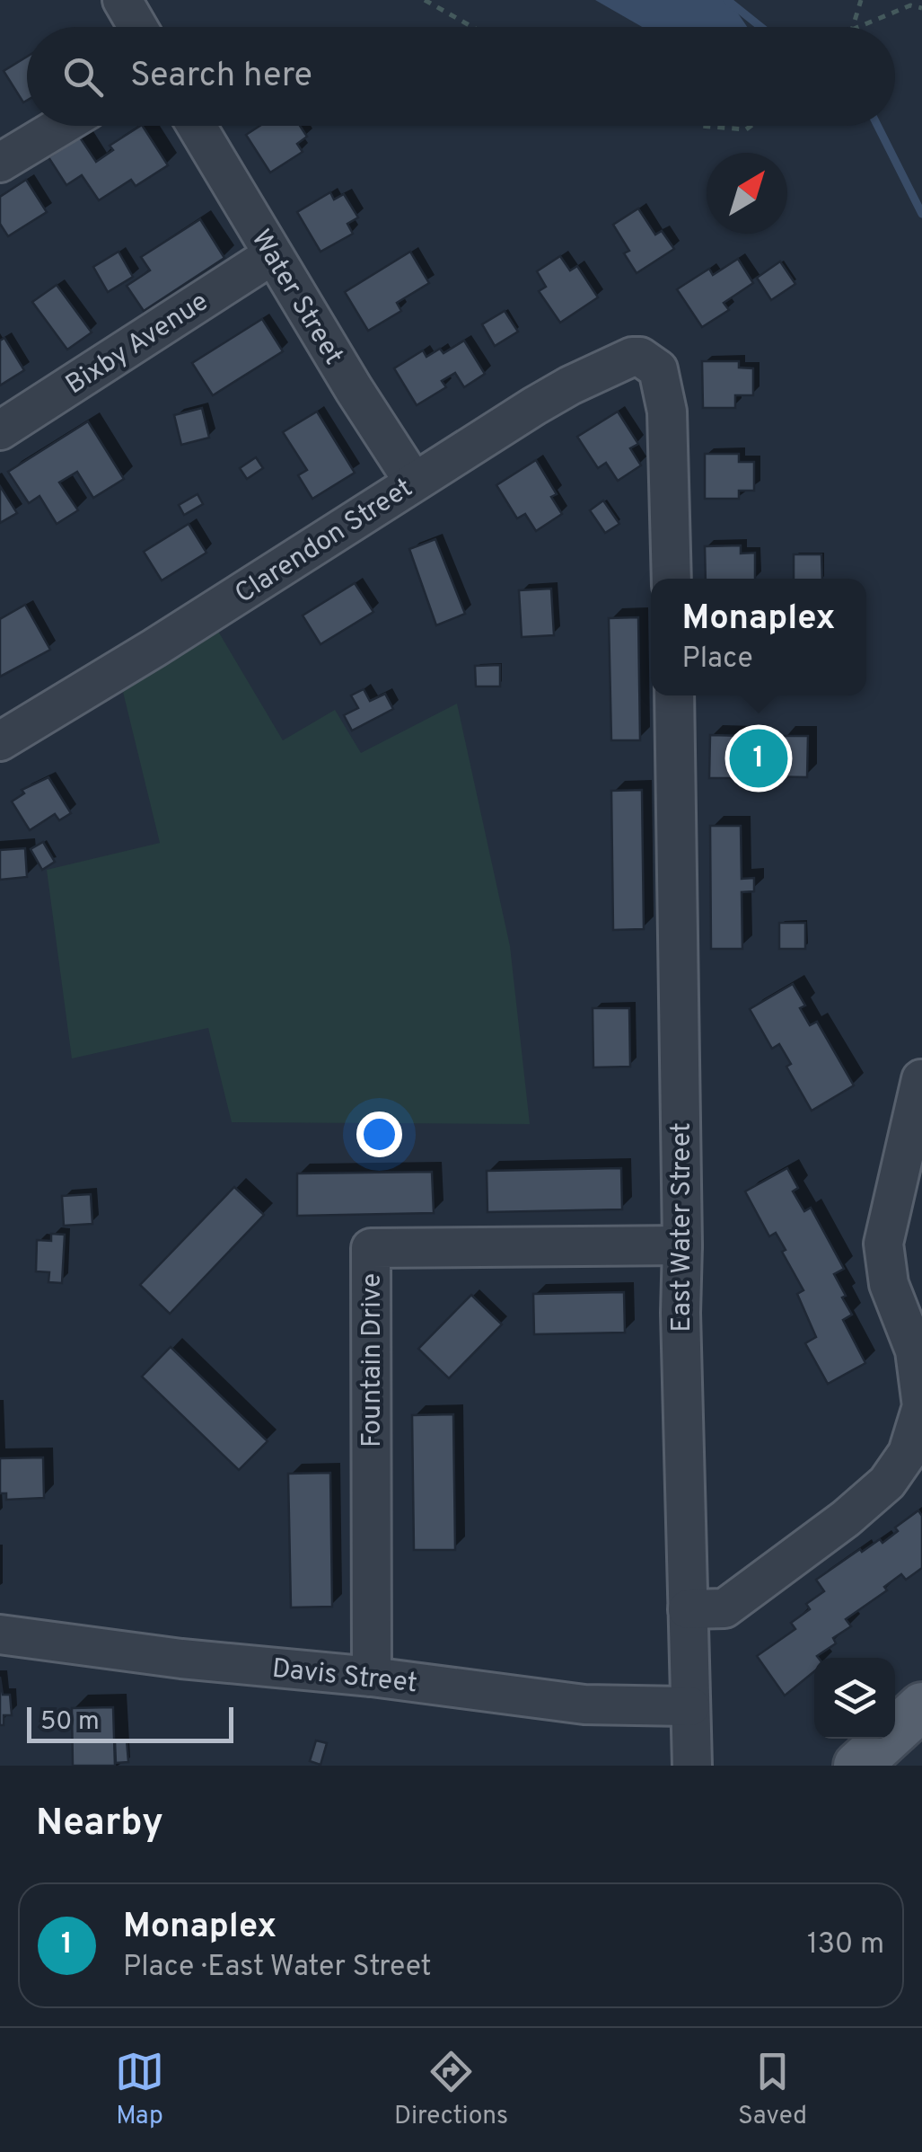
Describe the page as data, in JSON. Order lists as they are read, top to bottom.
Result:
{
  "streets": {
    "street": [
      "Water Street",
      "Bixby Avenue",
      "Clarendon Street",
      "East Water Street",
      "Fountain Drive",
      "Davis Street"
    ]
  },
  "crossings": [
    ["Water Street", "Bixby Avenue"],
    ["Water Street", "Clarendon Street"],
    ["East Water Street", "Fountain Drive"],
    ["East Water Street", "Davis Street"],
    ["Fountain Drive", "Davis Street"]
  ],
  "scale_bar": "50 m",
  "north": "top right",
  "page": {
    "search": "Search here",
    "popup": ["Monaplex", "Place"],
    "pins": "1",
    "scale": "50 m",
    "heading": "Nearby",
    "list": [
      {
        "mark": "1",
        "name": "Monaplex",
        "note": "Place · East Water Street",
        "value": "130 m"
      }
    ],
    "nav": ["Map", "Directions", "Saved"]
  }
}
